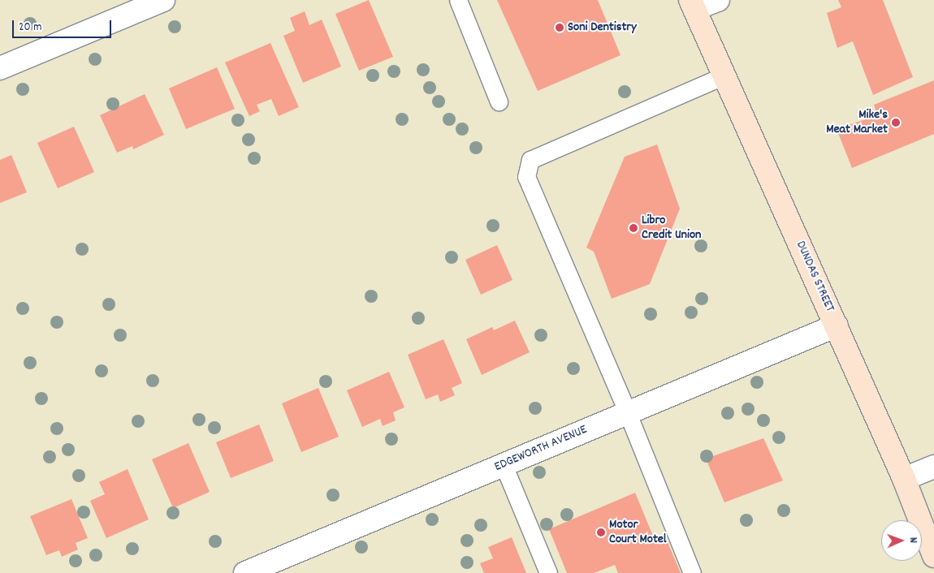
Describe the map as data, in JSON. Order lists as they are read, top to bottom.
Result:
{
  "streets": {
    "main road": ["DUNDAS STREET"],
    "street": ["EDGEWORTH AVENUE"]
  },
  "crossings": [
    ["DUNDAS STREET", "EDGEWORTH AVENUE"]
  ],
  "places": [
    "Soni Dentistry",
    "Mike's Meat Market",
    "Libro Credit Union",
    "Motor Court Motel"
  ],
  "scale_bar": "20 m",
  "north": "right"
}
